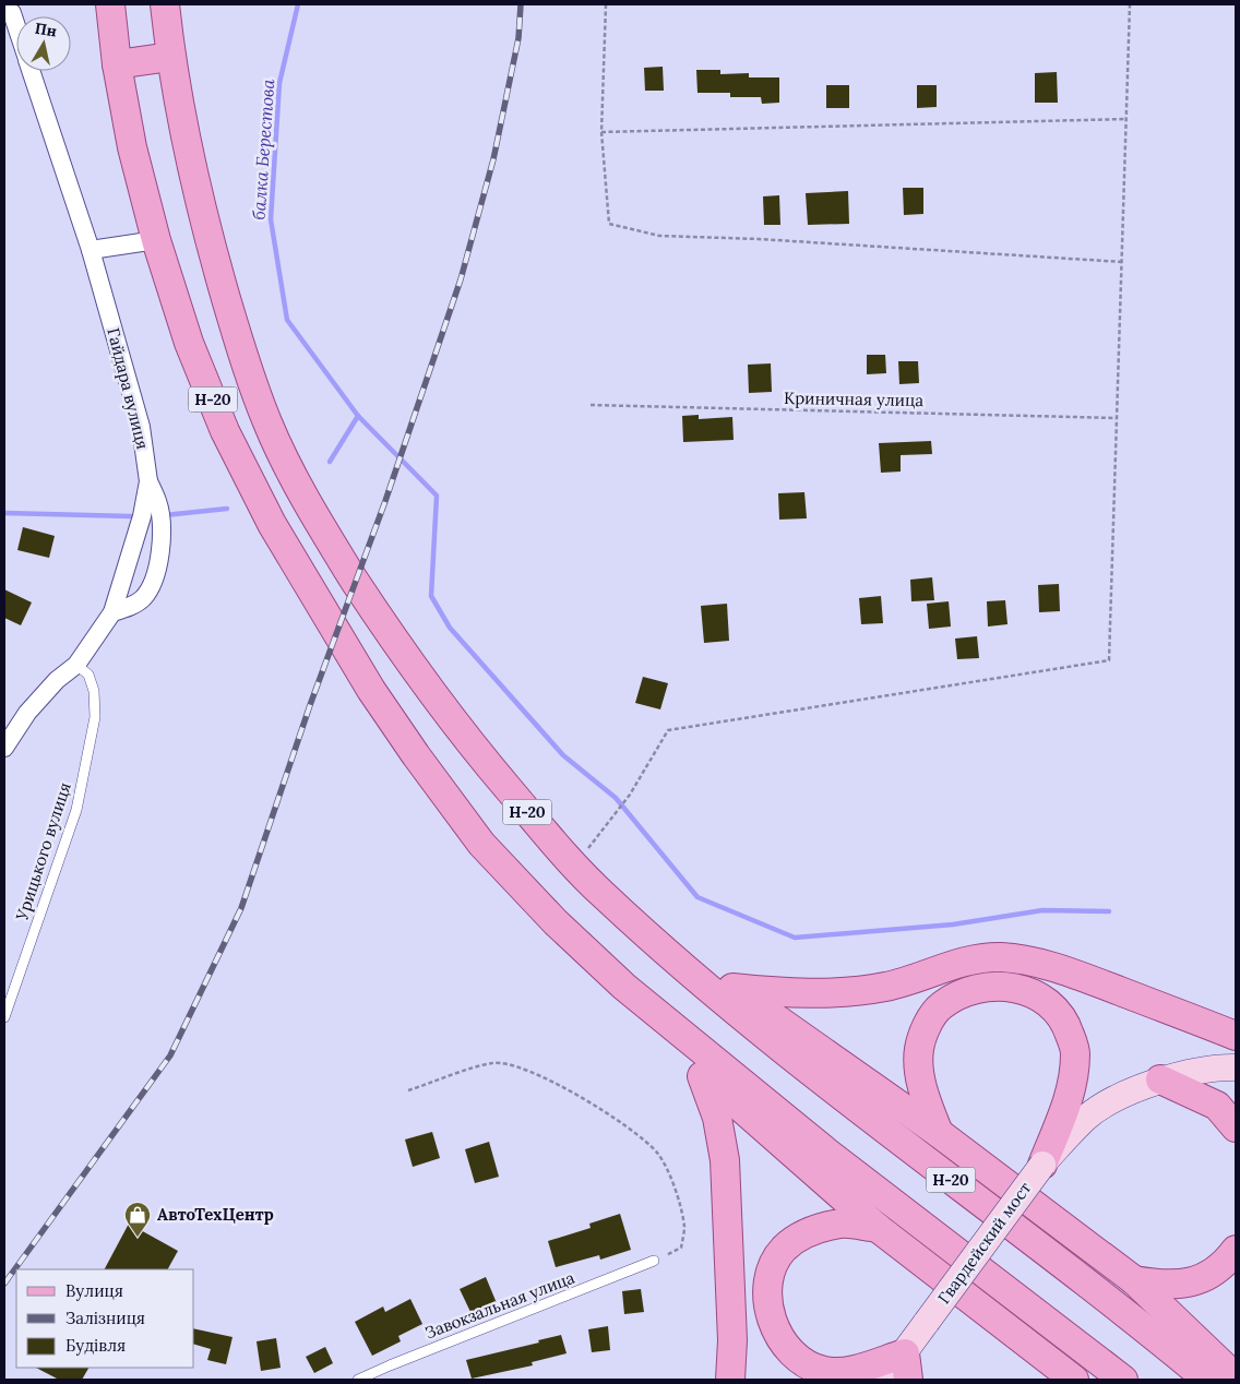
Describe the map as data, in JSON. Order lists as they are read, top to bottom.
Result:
{
  "streets": {
    "main road": ["Н-20", "Гвардейский мост"],
    "street": ["Гайдара вулиця"],
    "lane": ["Урицького вулиця", "Завокзальная улица"],
    "path": ["Криничная улица"]
  },
  "crossings": [
    ["Гайдара вулиця", "Урицького вулиця"]
  ],
  "water": ["балка Берестова"],
  "places": {
    "shop": ["АвтоТехЦентр"]
  },
  "legend": ["Вулиця", "Залізниця", "Будівля"],
  "north": "top"
}
